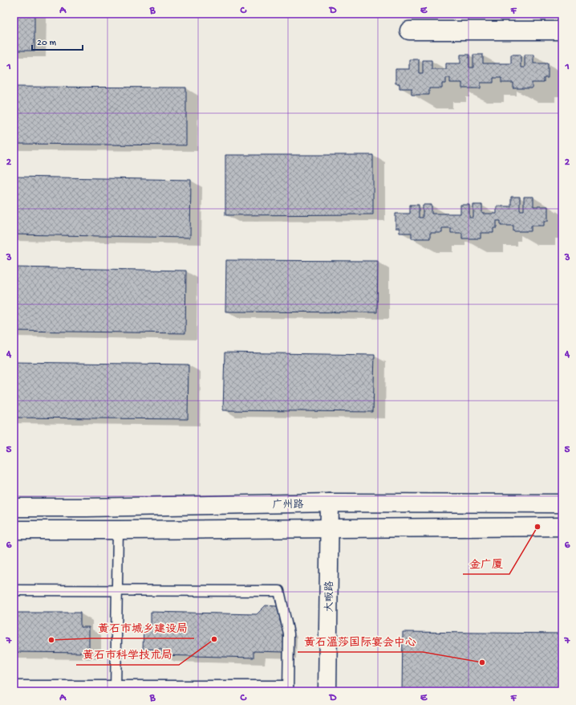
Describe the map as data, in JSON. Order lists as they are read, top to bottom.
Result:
{
  "streets": {
    "main road": ["广州路", "大畈路"]
  },
  "crossings": [
    ["广州路", "大畈路"]
  ],
  "places": [
    "金广厦",
    "黄石市科学技术局",
    "黄石市城乡建设局",
    "黄石温莎国际宴会中心"
  ],
  "scale_bar": "20 m",
  "grid": {
    "columns": [
      "A",
      "B",
      "C",
      "D",
      "E",
      "F"
    ],
    "rows": [
      "1",
      "2",
      "3",
      "4",
      "5",
      "6",
      "7"
    ]
  }
}
